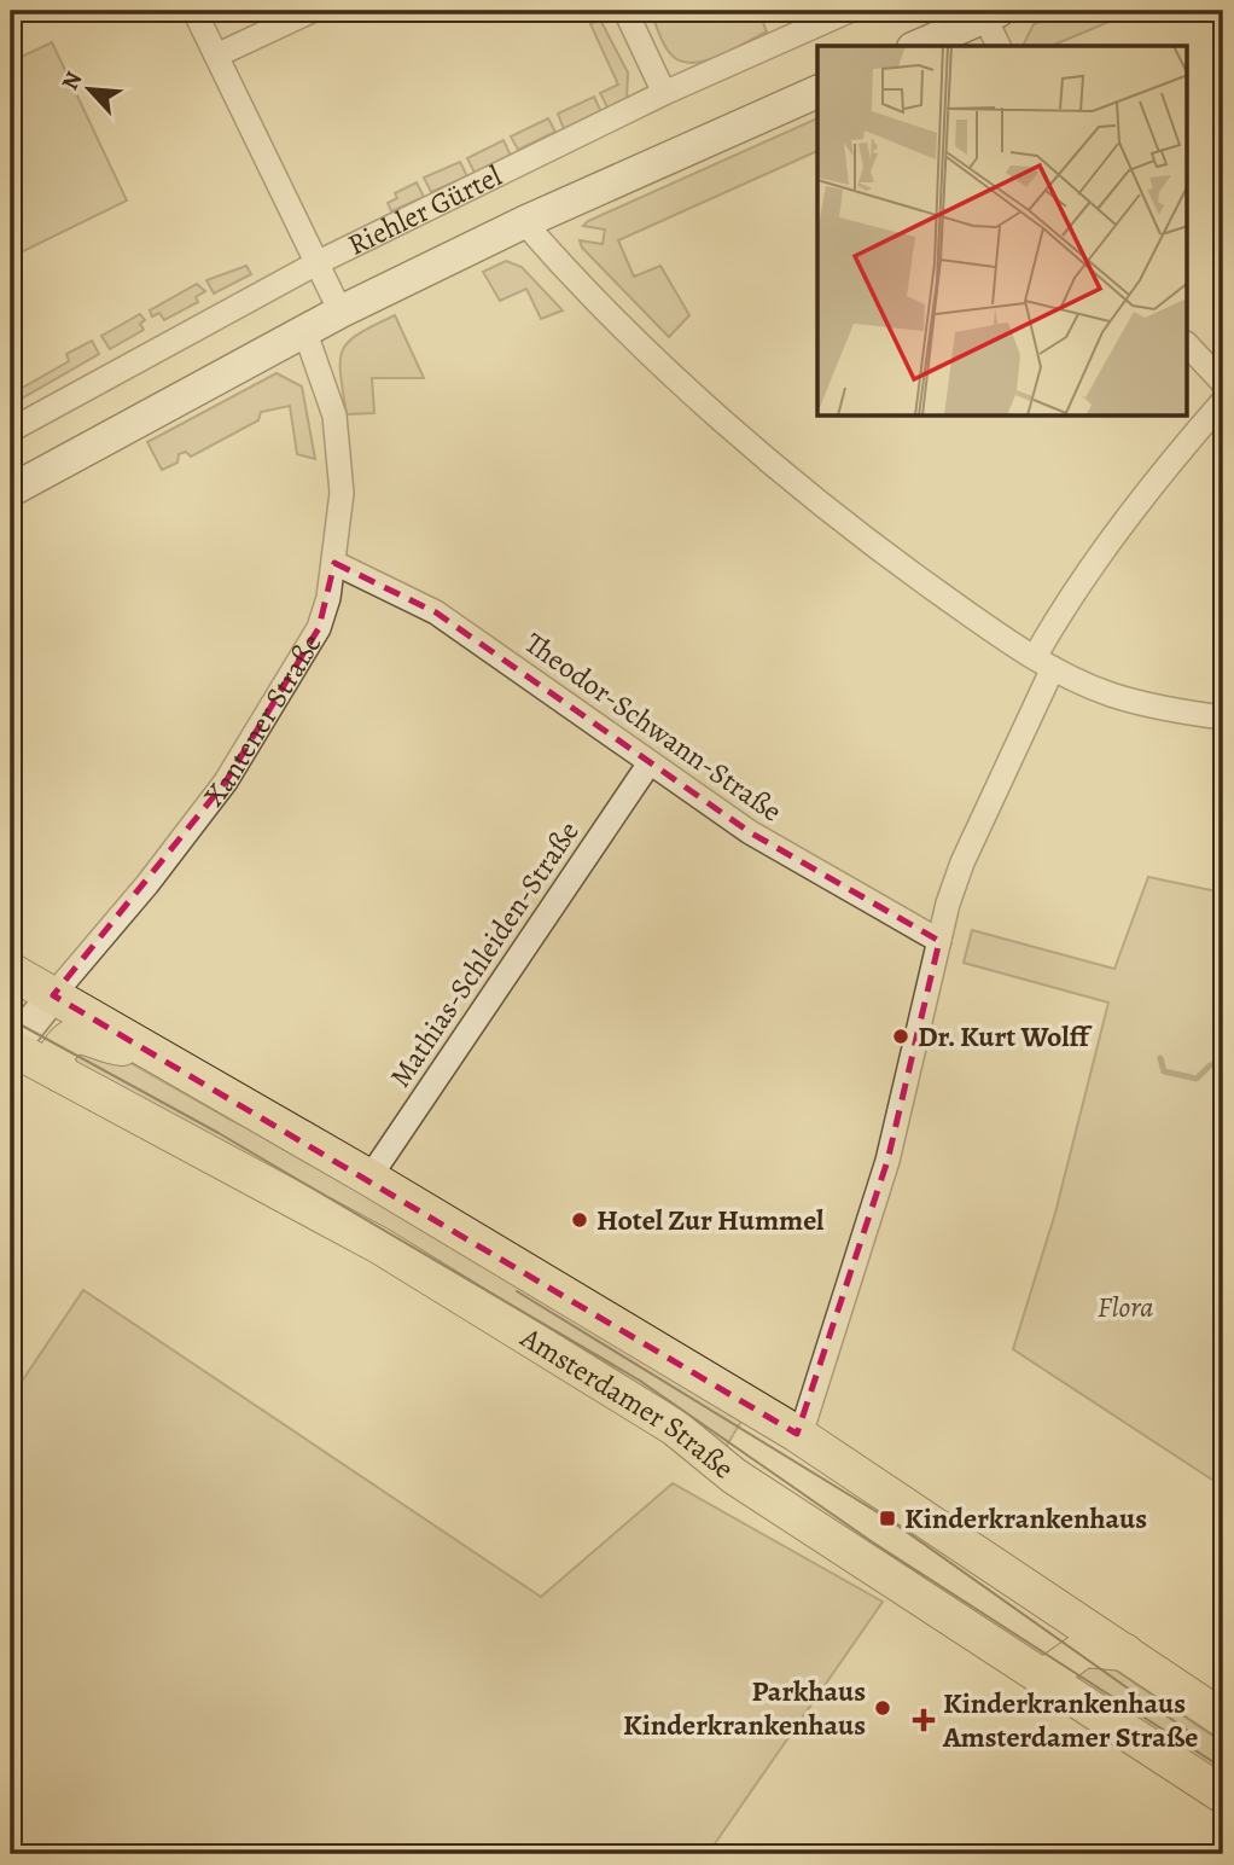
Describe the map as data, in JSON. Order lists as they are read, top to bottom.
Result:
{
  "streets": {
    "main road": ["Amsterdamer Straße"],
    "street": [
      "Riehler Gürtel",
      "Xantener Straße",
      "Theodor-Schwann-Straße",
      "Mathias-Schleiden-Straße"
    ]
  },
  "crossings": [
    ["Riehler Gürtel", "Xantener Straße"],
    ["Xantener Straße", "Theodor-Schwann-Straße"],
    ["Xantener Straße", "Amsterdamer Straße"],
    ["Theodor-Schwann-Straße", "Mathias-Schleiden-Straße"],
    ["Mathias-Schleiden-Straße", "Amsterdamer Straße"]
  ],
  "parks": ["Flora"],
  "places": {
    "other": ["Dr. Kurt Wolff", "Hotel Zur Hummel", "Parkhaus Kinderkrankenhaus"],
    "transit": ["Kinderkrankenhaus"],
    "health": ["Kinderkrankenhaus Amsterdamer Straße"]
  },
  "north": "top left"
}
